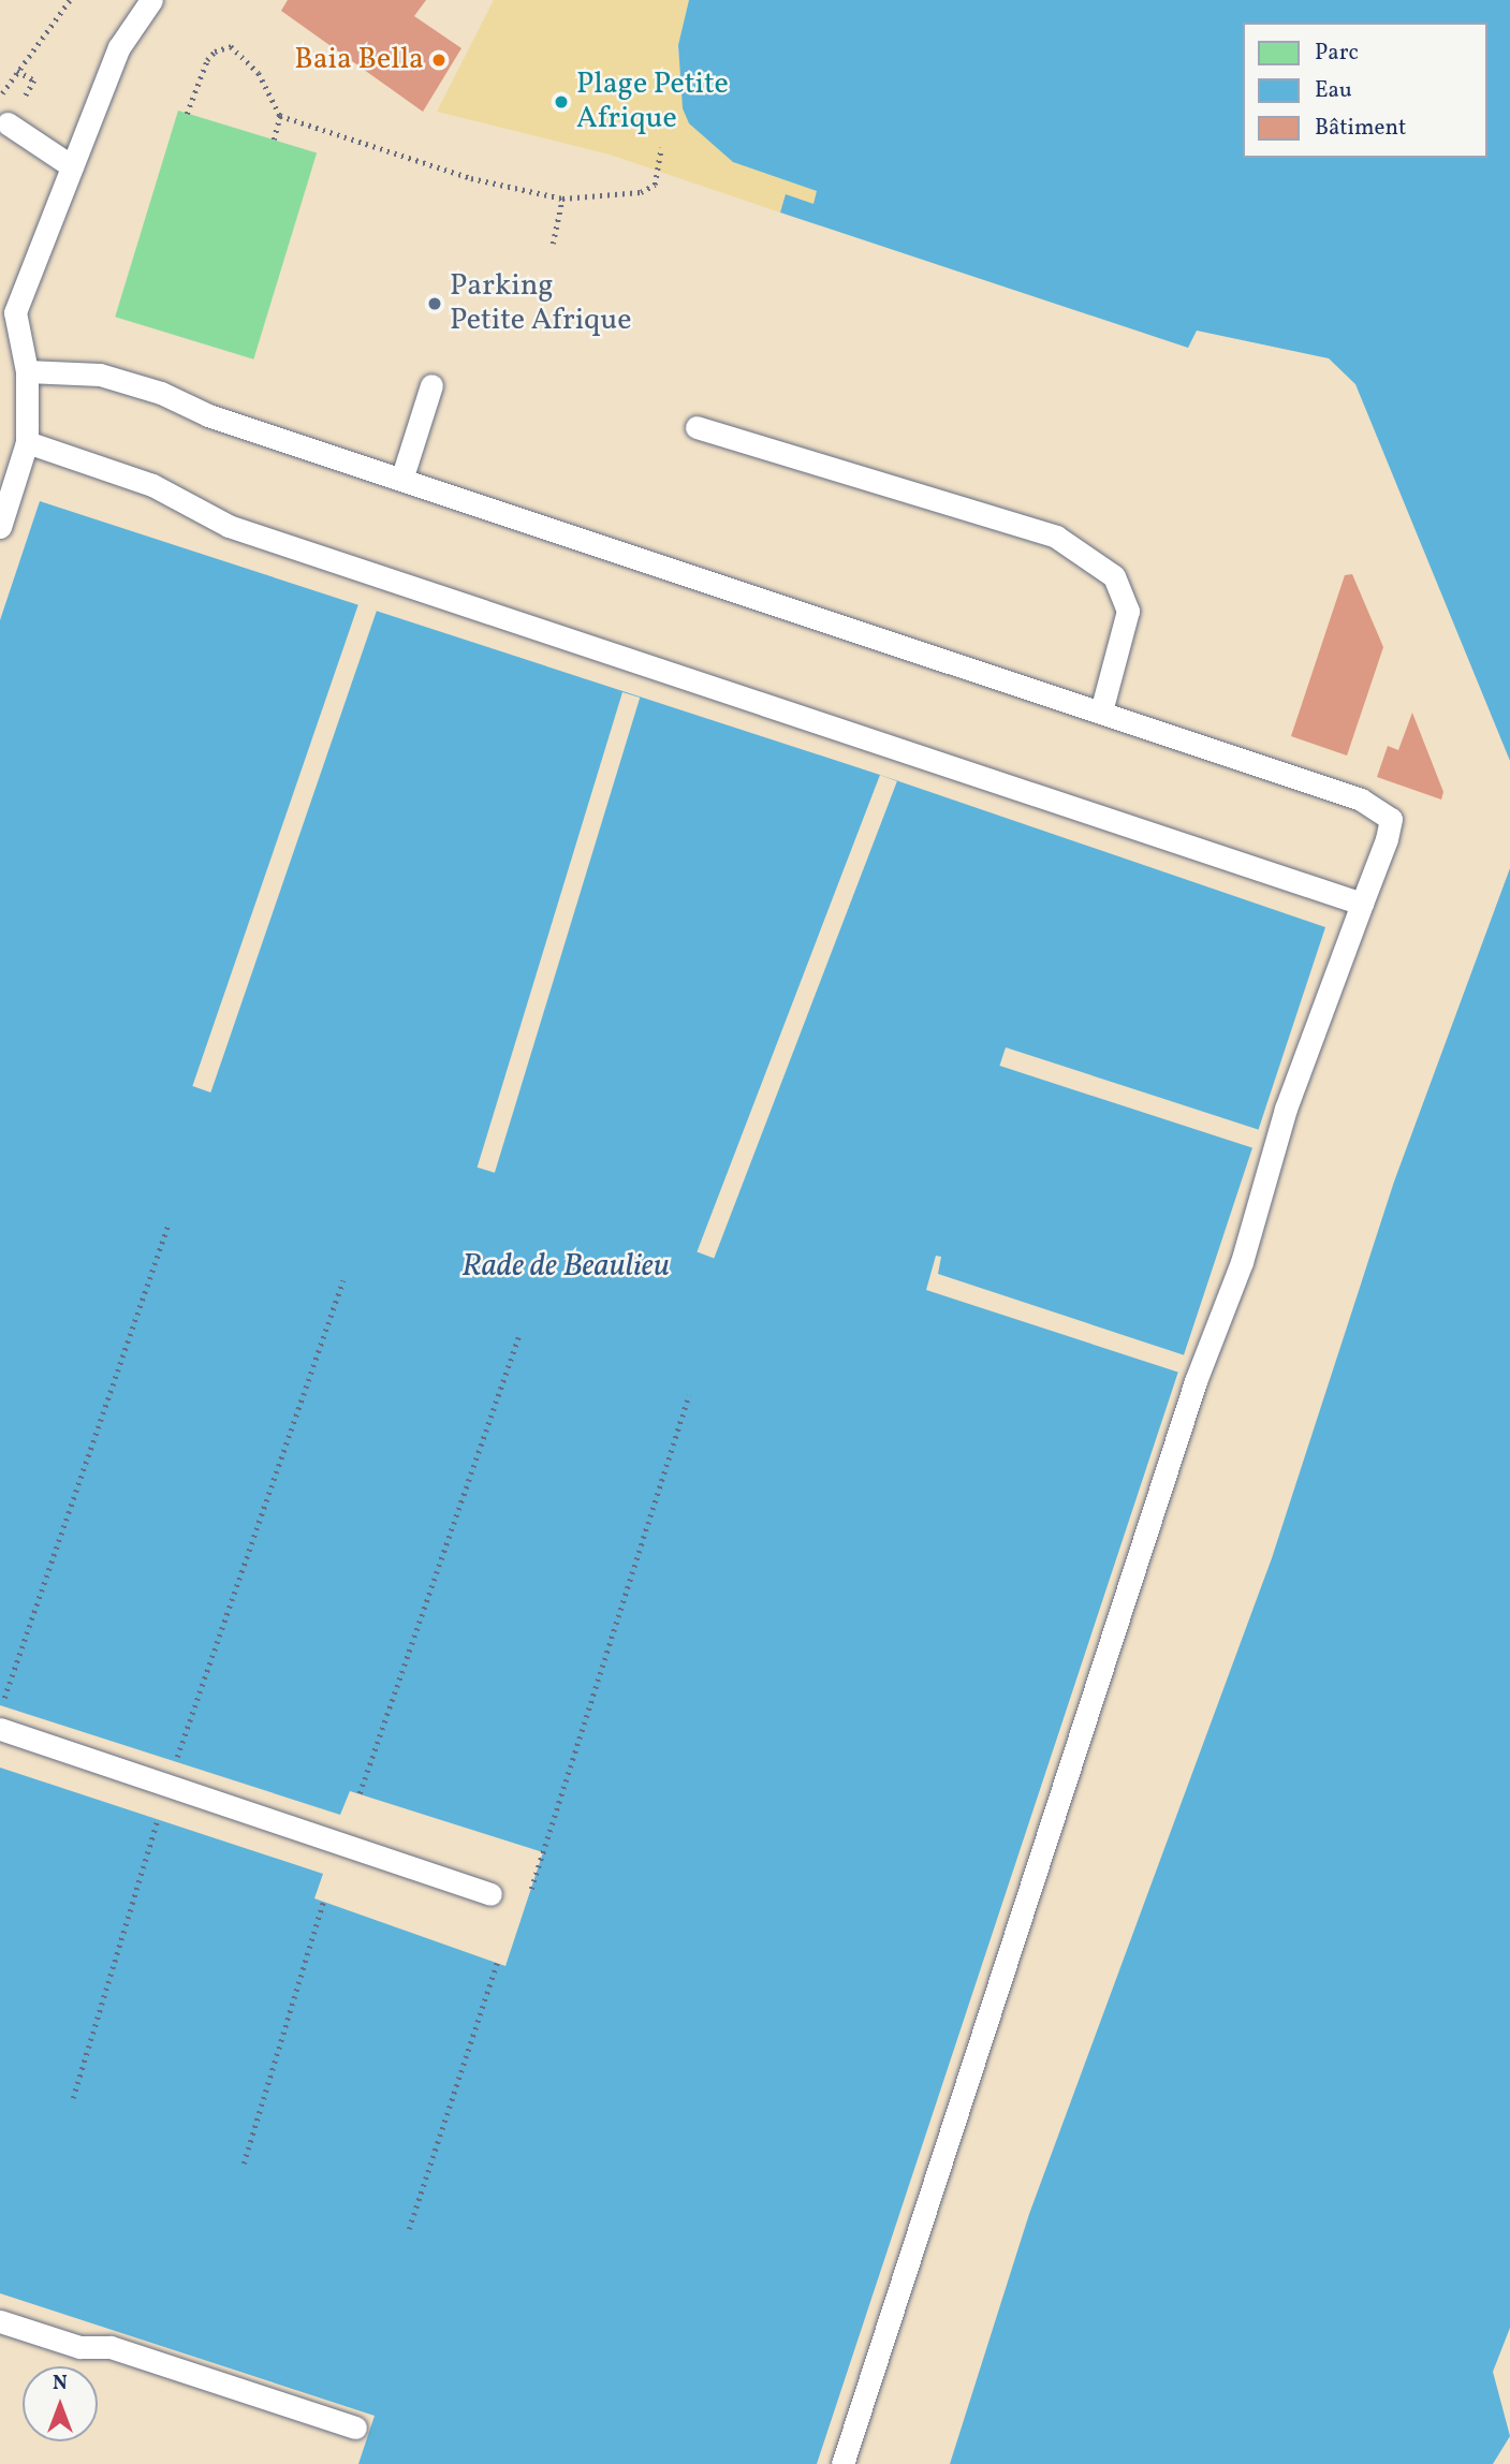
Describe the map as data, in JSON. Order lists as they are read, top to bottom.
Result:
{
  "water": ["Rade de Beaulieu"],
  "places": ["Baia Bella", "Plage Petite Afrique", "Parking Petite Afrique"],
  "legend": ["Parc", "Eau", "Bâtiment"],
  "north": "top"
}
